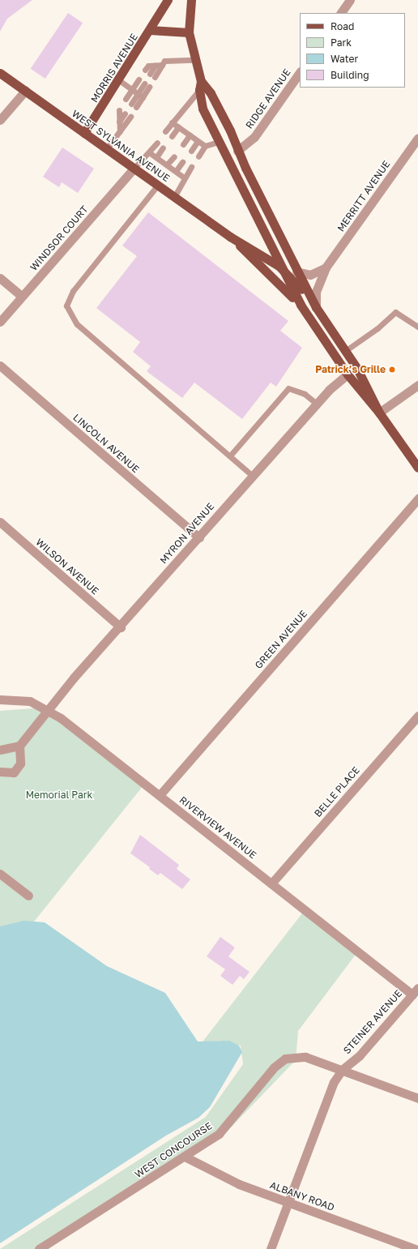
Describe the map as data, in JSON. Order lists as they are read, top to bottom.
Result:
{
  "streets": {
    "main road": ["MORRIS AVENUE", "WEST SYLVANIA AVENUE"],
    "street": [
      "RIDGE AVENUE",
      "MERRITT AVENUE",
      "WINDSOR COURT",
      "LINCOLN AVENUE",
      "MYRON AVENUE",
      "WILSON AVENUE",
      "GREEN AVENUE",
      "BELLE PLACE",
      "RIVERVIEW AVENUE",
      "STEINER AVENUE",
      "WEST CONCOURSE",
      "ALBANY ROAD"
    ]
  },
  "crossings": [
    ["MORRIS AVENUE", "WEST SYLVANIA AVENUE"],
    ["WEST SYLVANIA AVENUE", "MERRITT AVENUE"],
    ["WEST SYLVANIA AVENUE", "WINDSOR COURT"],
    ["LINCOLN AVENUE", "MYRON AVENUE"],
    ["MYRON AVENUE", "WILSON AVENUE"],
    ["MYRON AVENUE", "RIVERVIEW AVENUE"],
    ["GREEN AVENUE", "RIVERVIEW AVENUE"],
    ["BELLE PLACE", "RIVERVIEW AVENUE"],
    ["RIVERVIEW AVENUE", "STEINER AVENUE"],
    ["STEINER AVENUE", "WEST CONCOURSE"],
    ["STEINER AVENUE", "ALBANY ROAD"],
    ["WEST CONCOURSE", "ALBANY ROAD"]
  ],
  "parks": ["Memorial Park"],
  "places": ["Patrick’s Grille"],
  "legend": [
    "Road",
    "Park",
    "Water",
    "Building"
  ]
}
